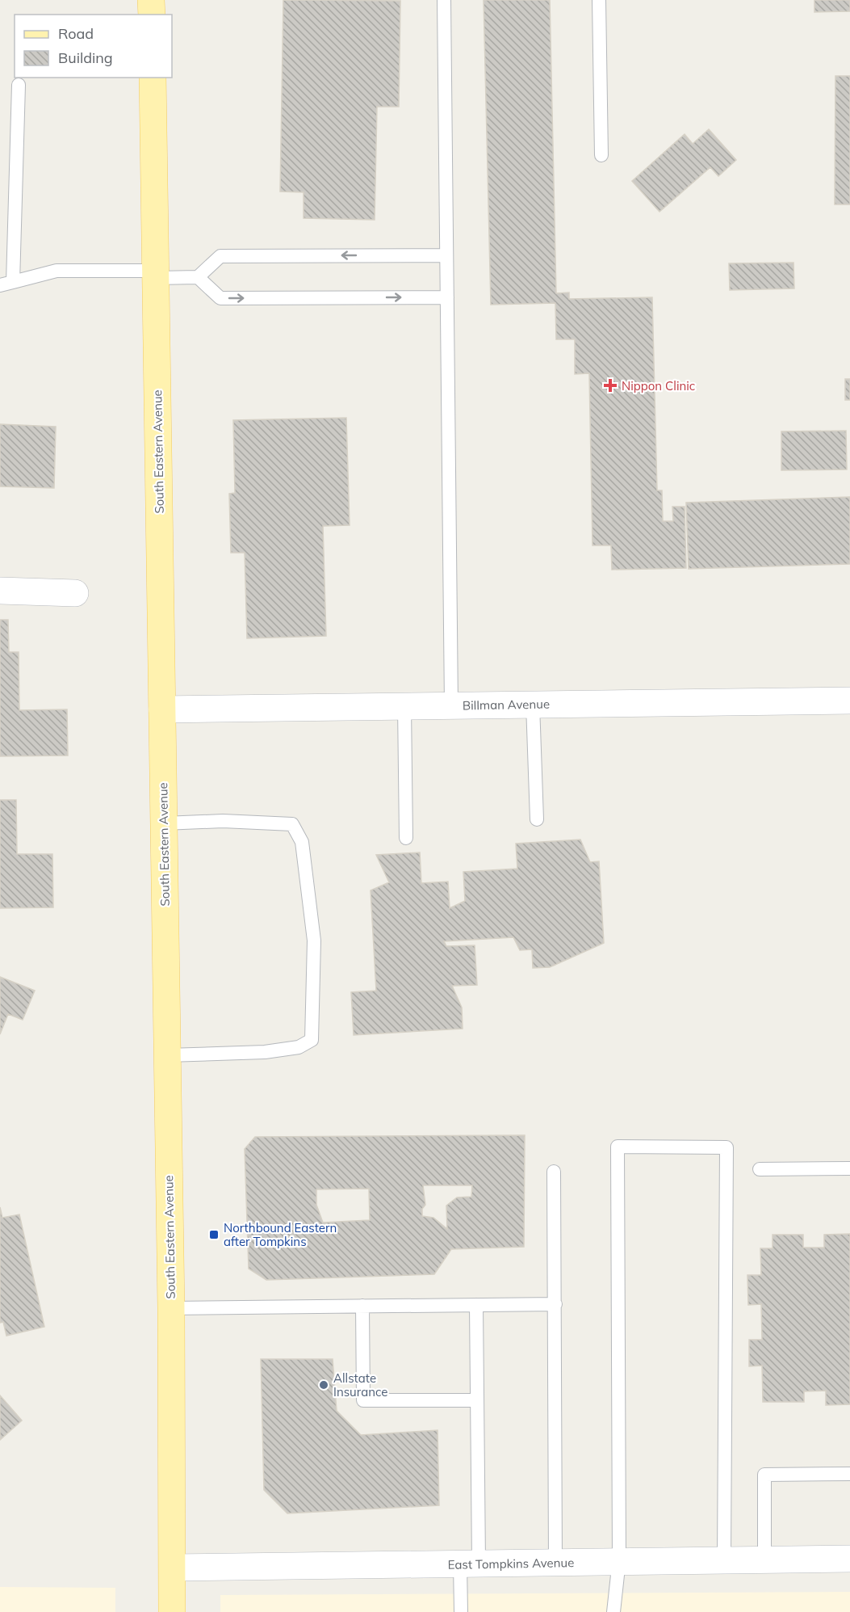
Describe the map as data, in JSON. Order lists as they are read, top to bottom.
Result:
{
  "streets": {
    "main road": ["South Eastern Avenue"],
    "street": ["Billman Avenue", "East Tompkins Avenue"]
  },
  "crossings": [
    ["South Eastern Avenue", "Billman Avenue"],
    ["South Eastern Avenue", "East Tompkins Avenue"]
  ],
  "places": {
    "health": ["Nippon Clinic"],
    "transit": ["Northbound Eastern after Tompkins"],
    "other": ["Allstate Insurance"]
  },
  "legend": ["Road", "Building"]
}
